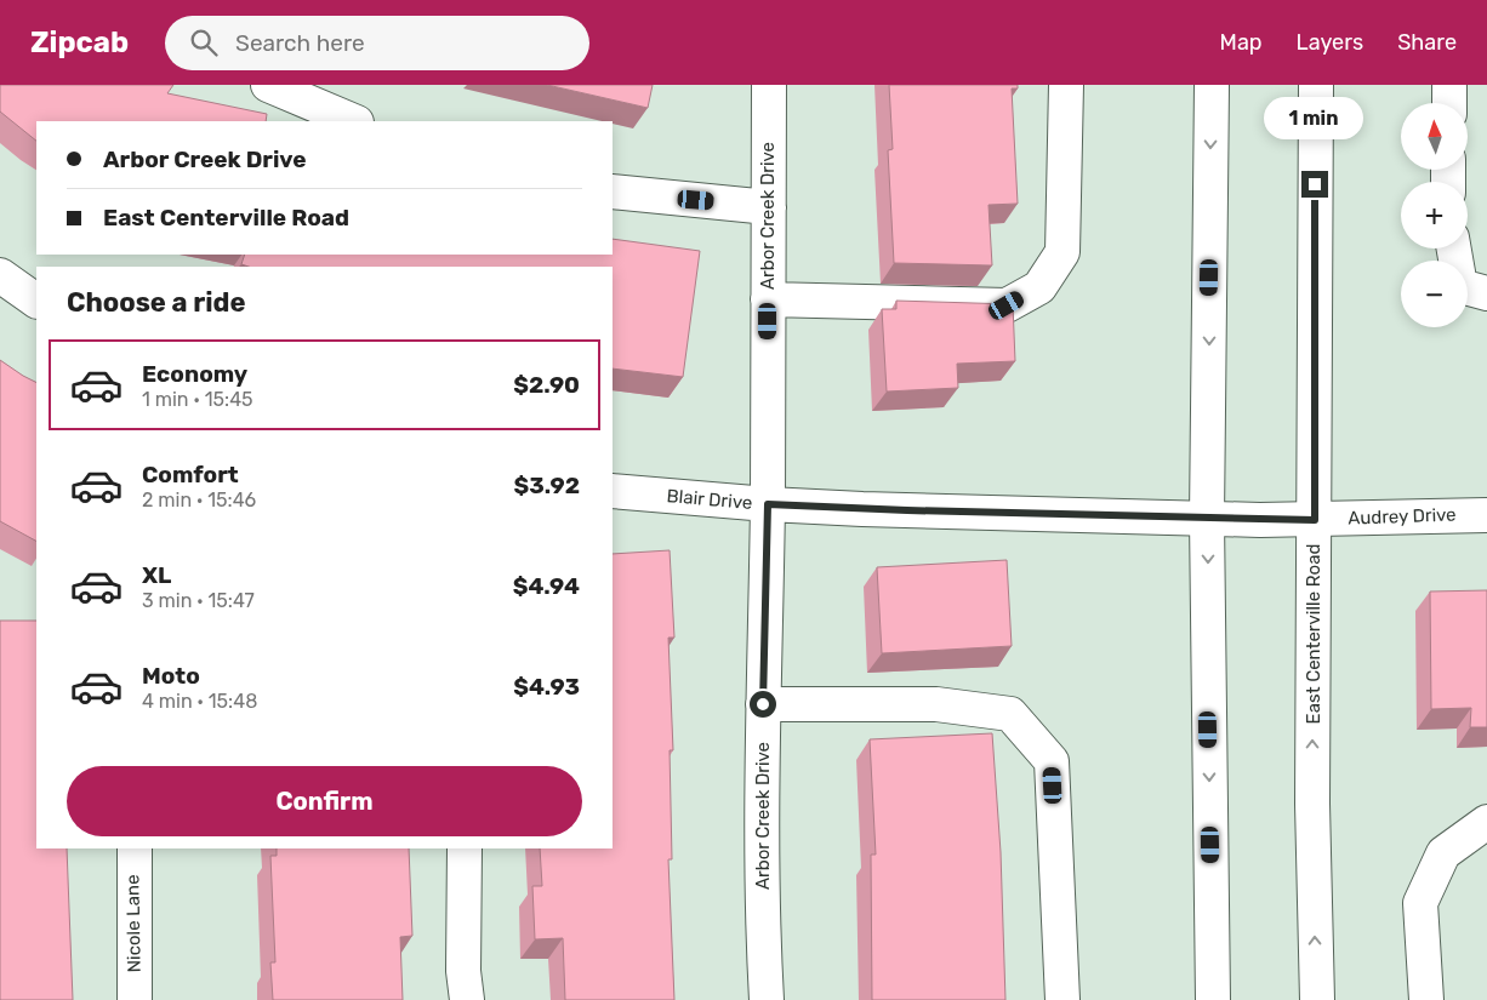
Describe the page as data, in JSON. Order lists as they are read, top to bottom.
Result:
{
  "streets": {
    "street": [
      "Arbor Creek Drive",
      "Blair Drive",
      "Audrey Drive",
      "East Centerville Road",
      "Nicole Lane"
    ]
  },
  "crossings": [
    ["Arbor Creek Drive", "Blair Drive"],
    ["Blair Drive", "Audrey Drive"],
    ["Audrey Drive", "East Centerville Road"]
  ],
  "north": "top",
  "page": {
    "header": "Zipcab",
    "search": "Search here",
    "nav": ["Map", "Layers", "Share"],
    "bubble": "1 min",
    "map_buttons": ["+", "−"],
    "banner": ["Arbor Creek Drive", "East Centerville Road"],
    "heading": "Choose a ride",
    "list": [
      {
        "name": "Economy",
        "note": "1 min · 15:45",
        "value": "$2.90"
      },
      {
        "name": "Comfort",
        "note": "2 min · 15:46",
        "value": "$3.92"
      },
      {
        "name": "XL",
        "note": "3 min · 15:47",
        "value": "$4.94"
      },
      {
        "name": "Moto",
        "note": "4 min · 15:48",
        "value": "$4.93"
      }
    ],
    "buttons": "Confirm"
  }
}
